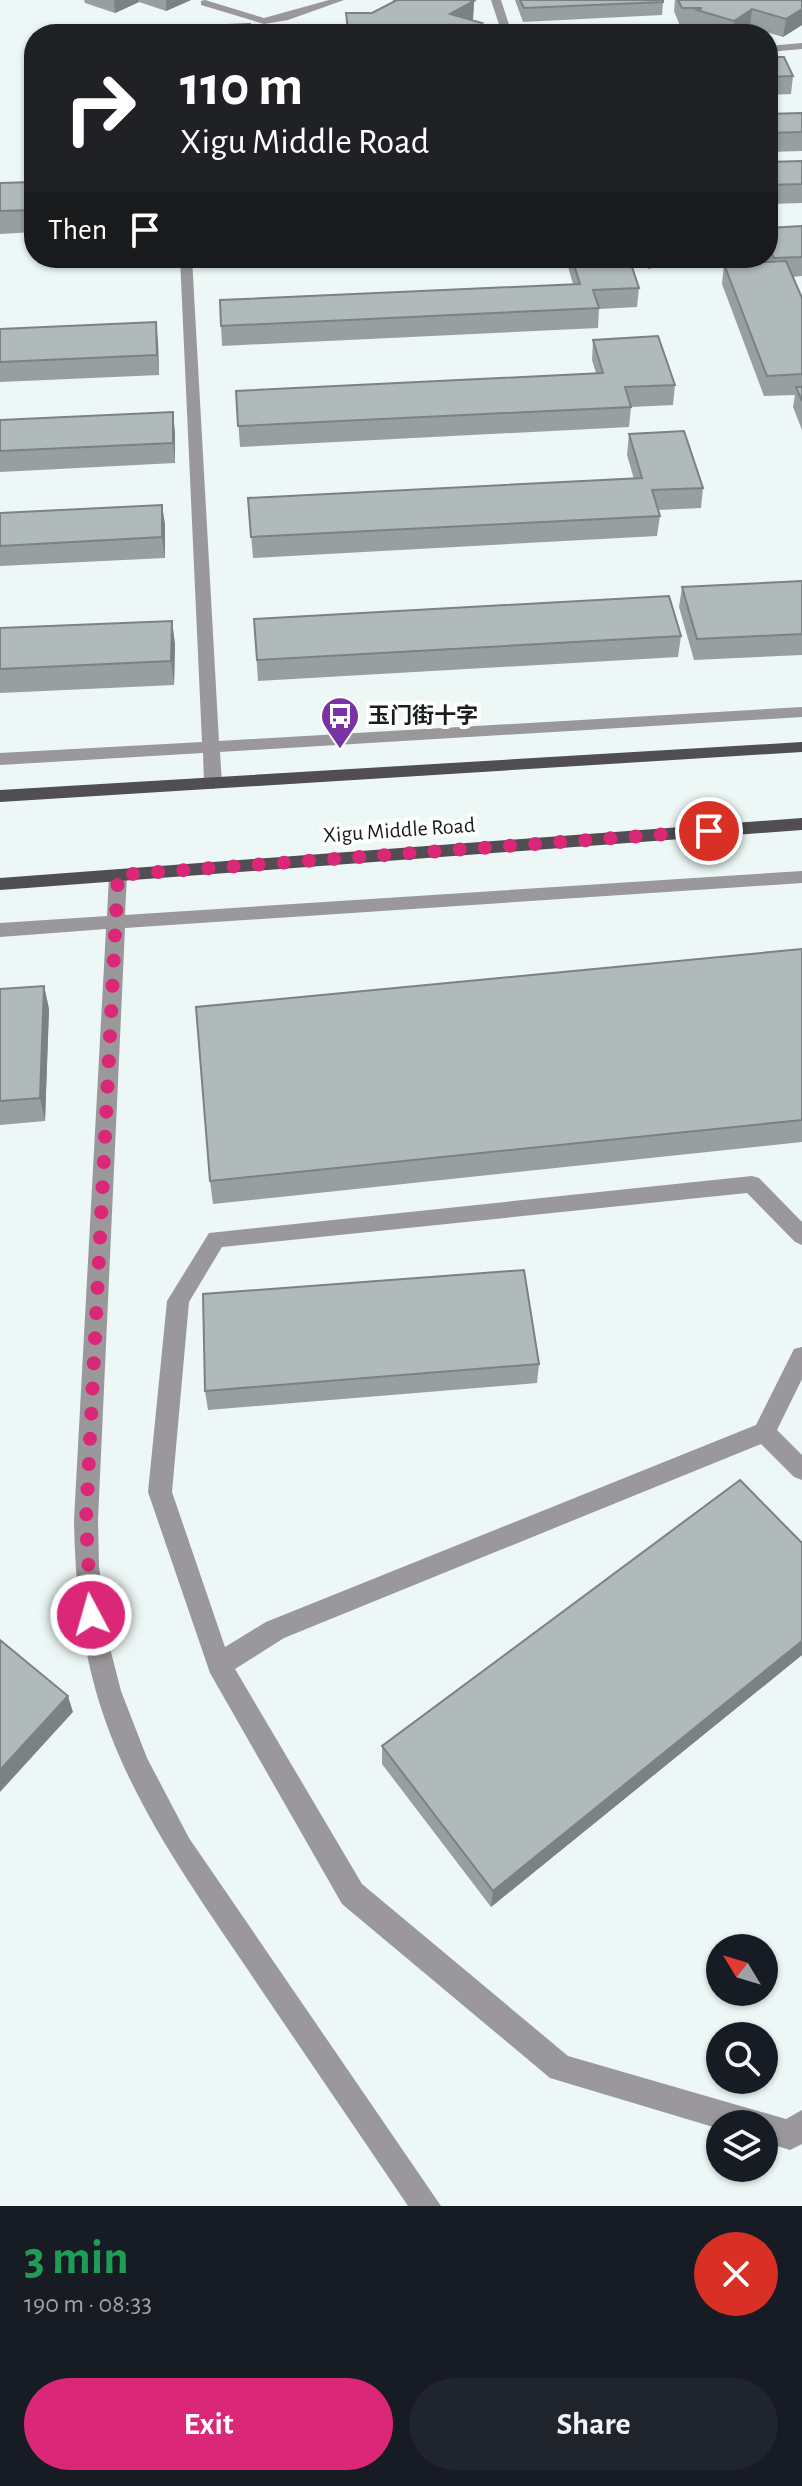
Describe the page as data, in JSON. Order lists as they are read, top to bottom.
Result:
{
  "streets": {
    "main road": ["Xigu Middle Road"]
  },
  "places": {
    "bus stop": ["玉门街十字"]
  },
  "north": "top left",
  "page": {
    "turn": ["110 m", "Xigu Middle Road"],
    "then": "Then",
    "heading": ["3 min", "190 m · 08:33"],
    "buttons": ["Exit", "Share"]
  }
}
